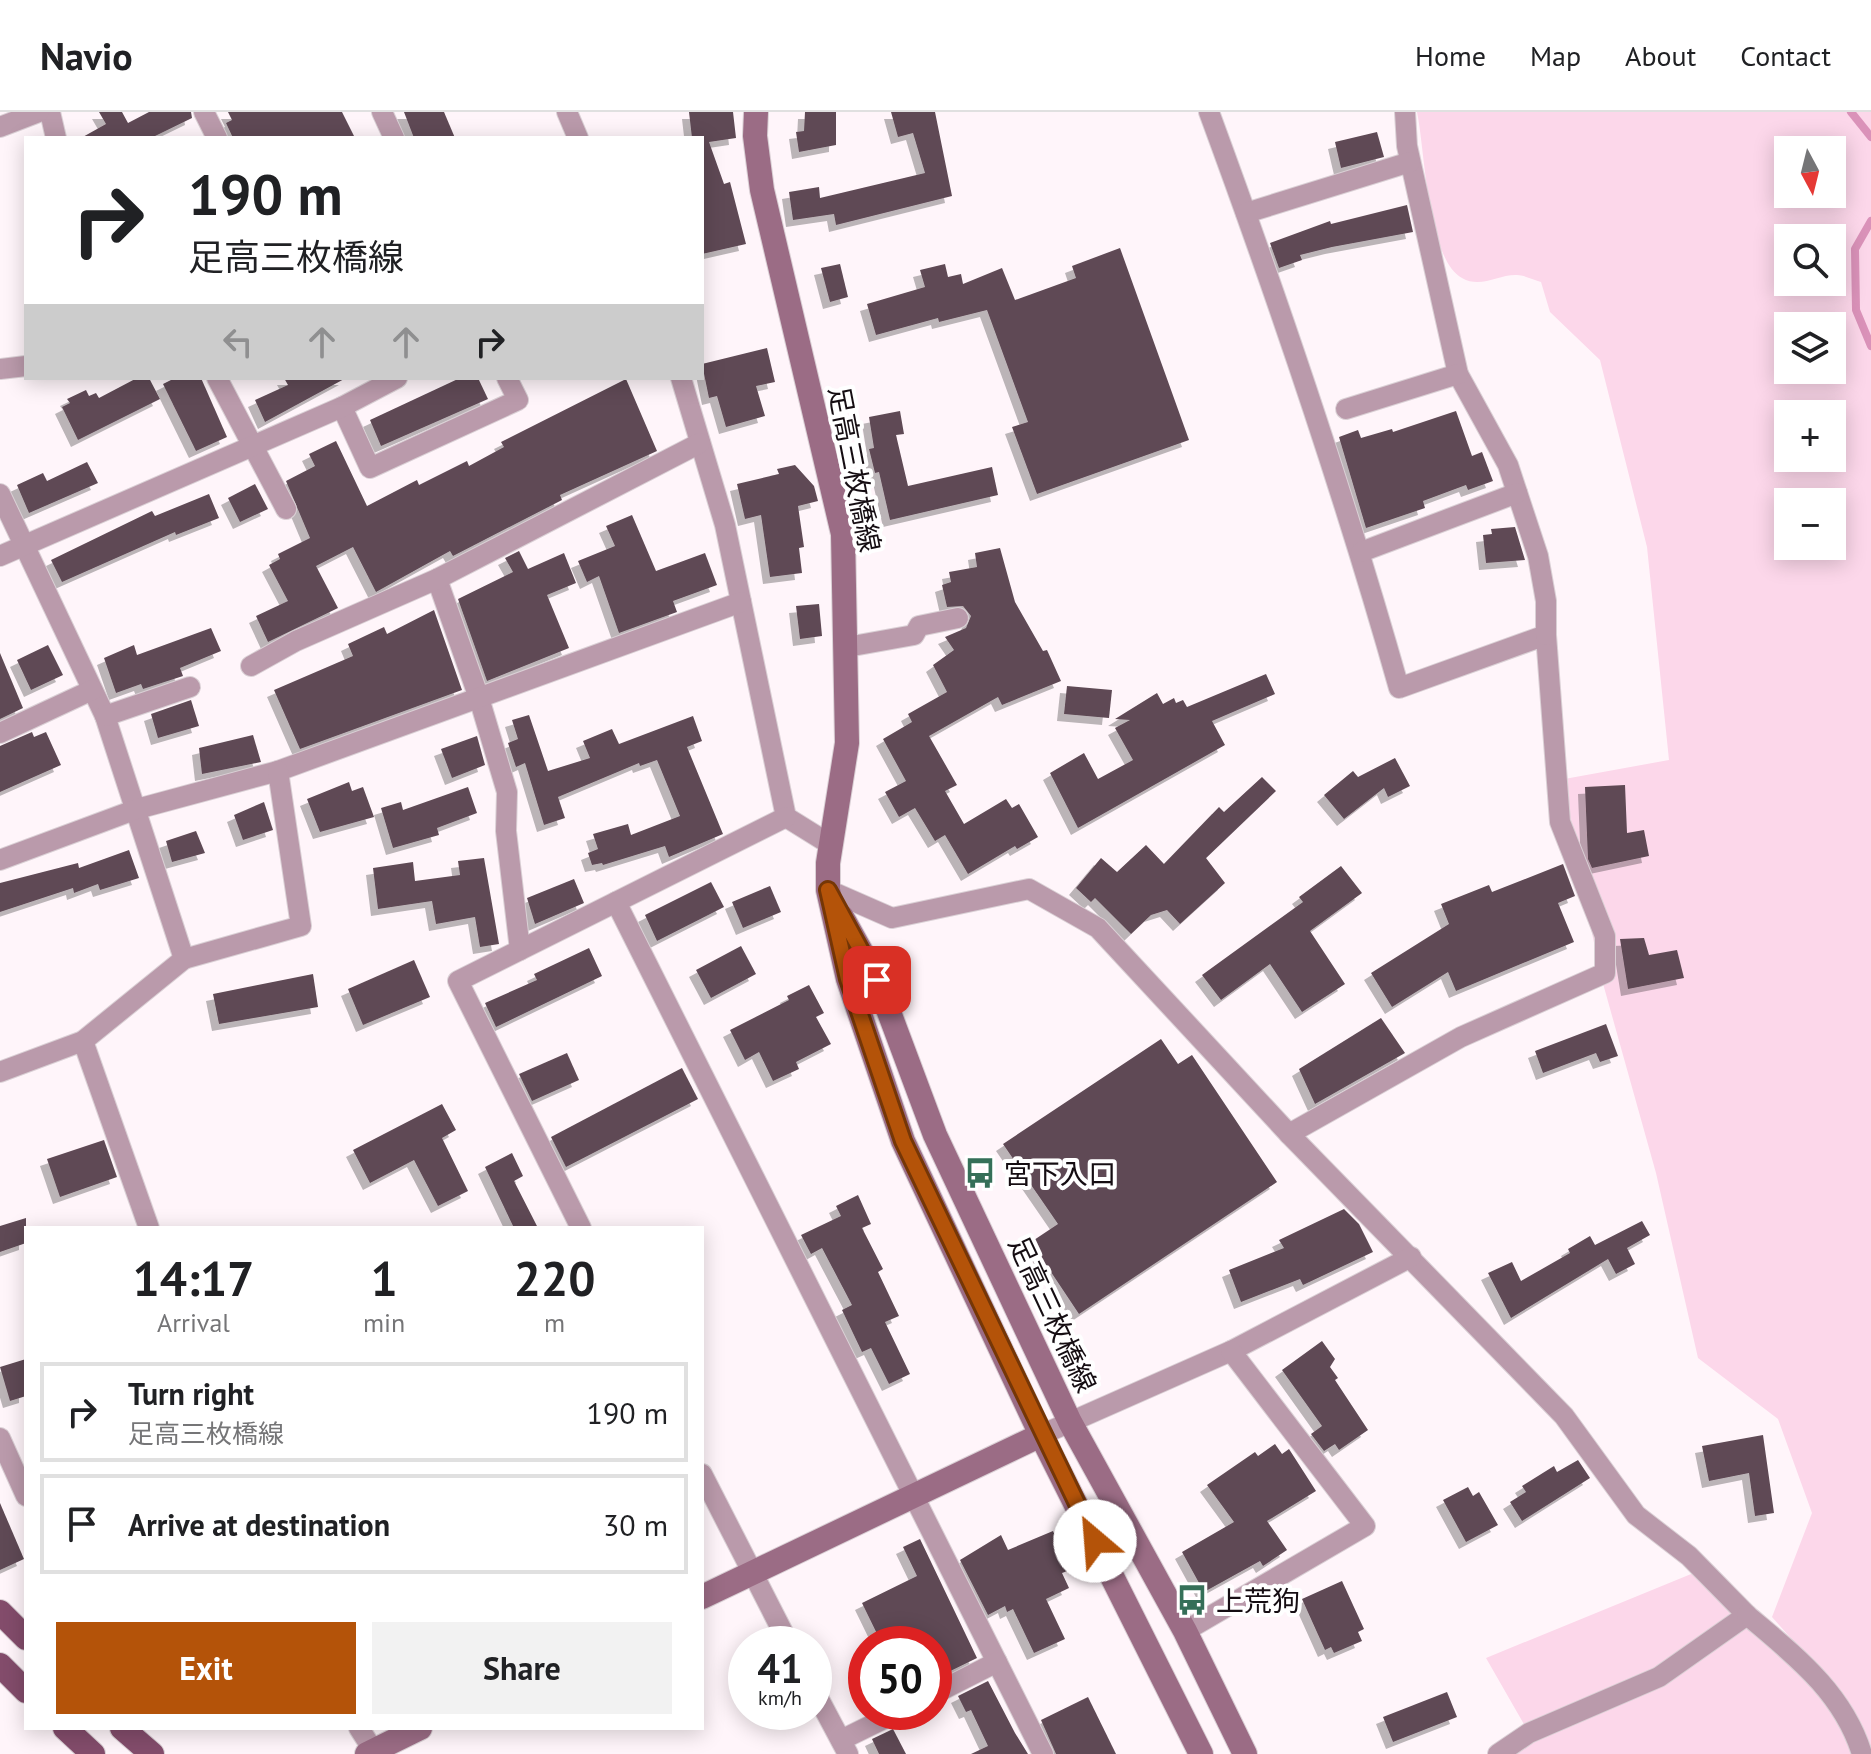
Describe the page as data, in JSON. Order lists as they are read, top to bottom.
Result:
{
  "streets": {
    "main road": ["足高三枚橋線"]
  },
  "places": {
    "bus stop": ["宮下入口", "上荒狗"]
  },
  "north": "bottom",
  "page": {
    "header": "Navio",
    "nav": [
      "Home",
      "Map",
      "About",
      "Contact"
    ],
    "map_buttons": ["+", "−"],
    "turn": ["190 m", "足高三枚橋線"],
    "eta": [
      "14:17",
      "Arrival",
      "1",
      "min",
      "220",
      "m"
    ],
    "list": [
      {
        "name": "Turn right",
        "note": "足高三枚橋線",
        "value": "190 m"
      },
      {
        "name": "Arrive at destination",
        "value": "30 m"
      }
    ],
    "buttons": ["Exit", "Share"],
    "speed": "41 km/h",
    "limit": "50"
  }
}
